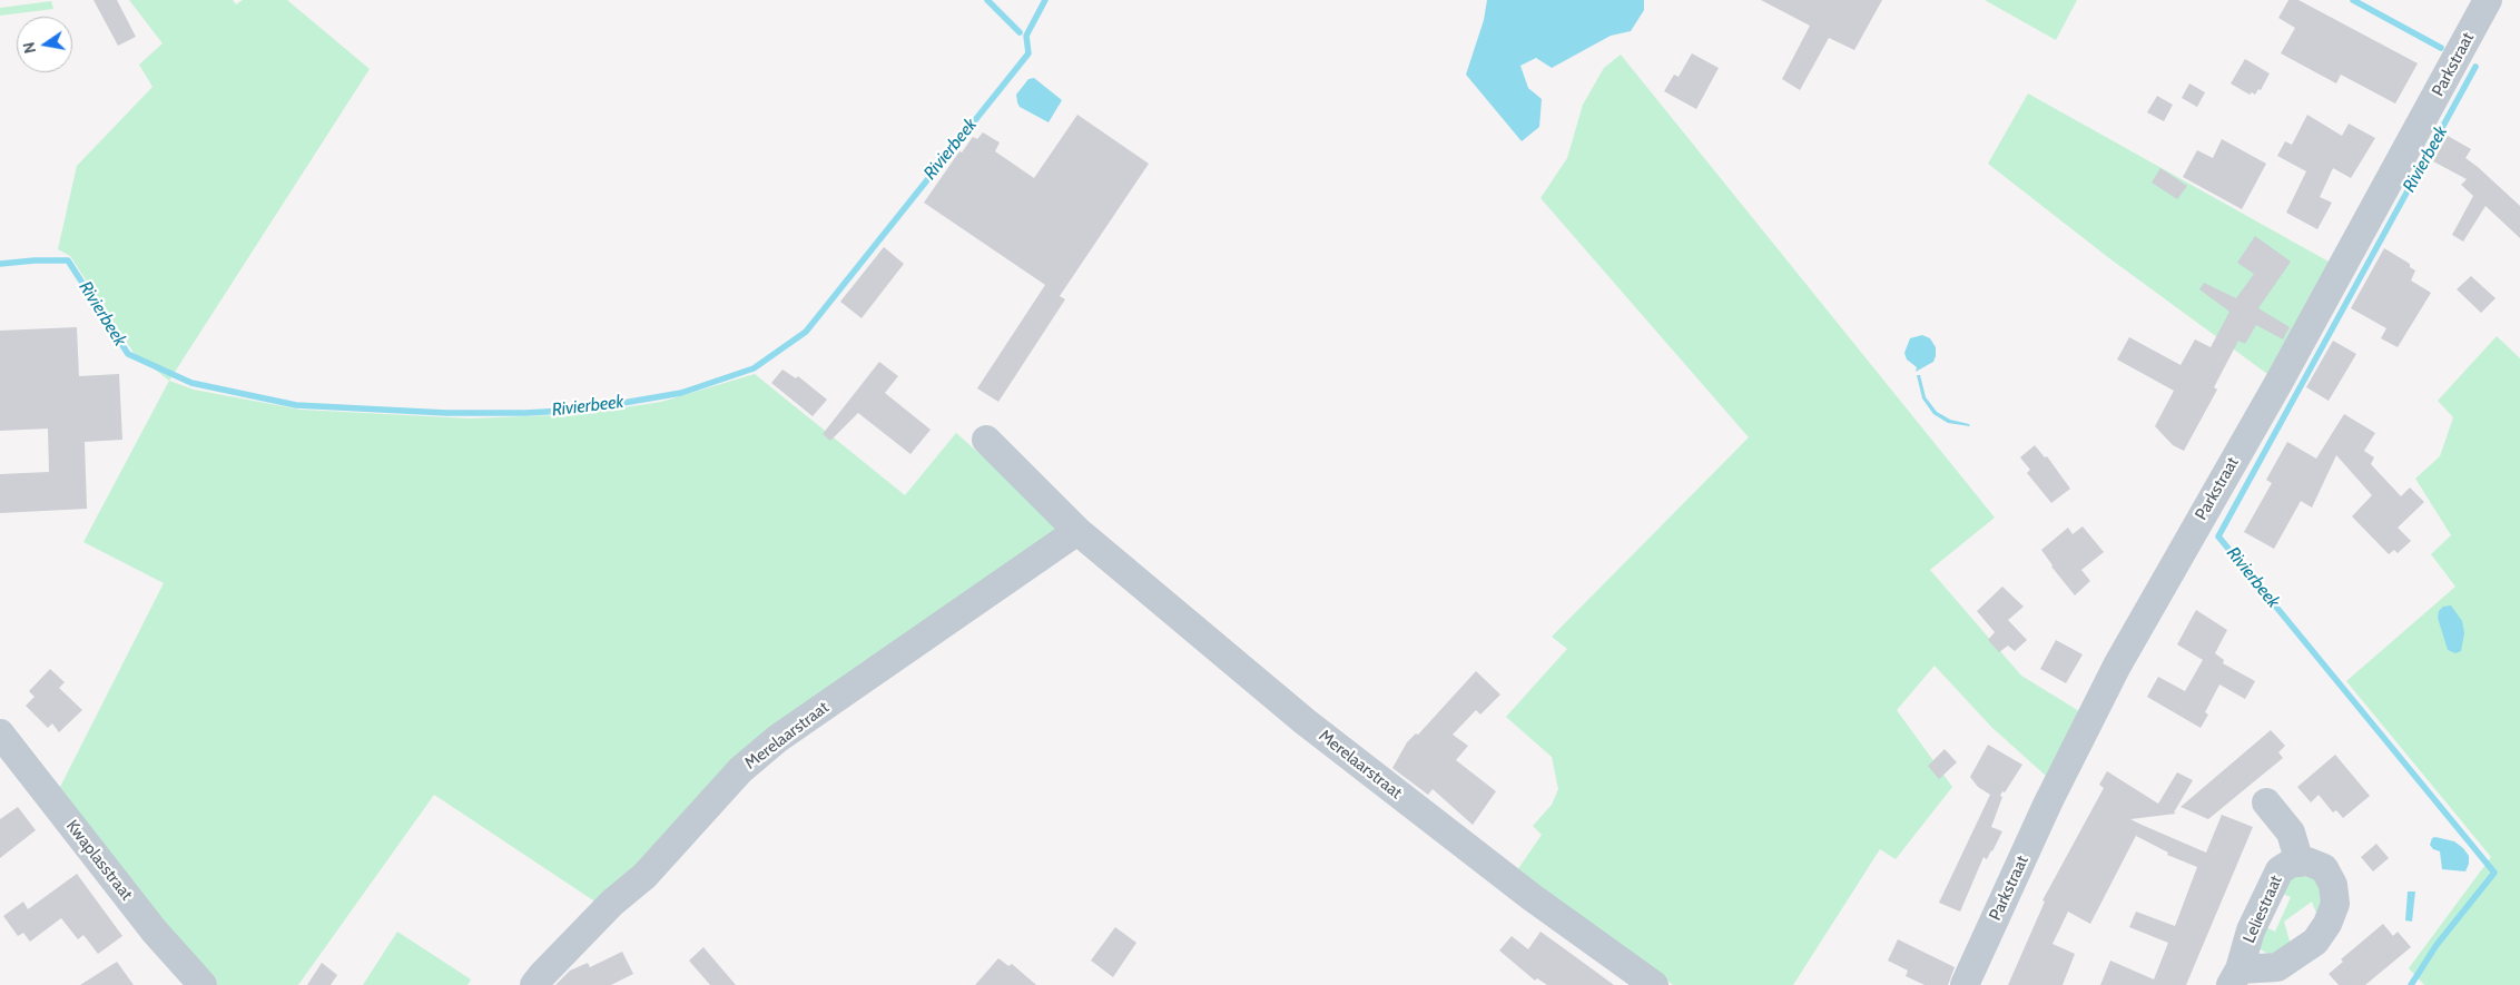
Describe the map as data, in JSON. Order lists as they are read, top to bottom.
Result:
{
  "streets": {
    "street": [
      "Parkstraat",
      "Merelaarstraat",
      "Kwaplasstraat",
      "Leliestraat"
    ]
  },
  "water": ["Rivierbeek"],
  "north": "left"
}
